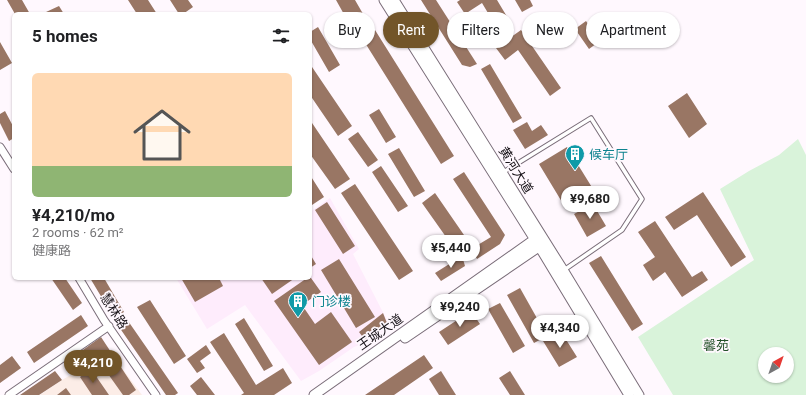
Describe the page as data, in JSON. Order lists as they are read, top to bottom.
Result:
{
  "streets": {
    "main road": ["黄河大道", "王城大道"],
    "street": ["慧林路"]
  },
  "crossings": [
    ["黄河大道", "王城大道"]
  ],
  "parks": ["馨苑"],
  "places": {
    "building": ["候车厅", "门诊楼"]
  },
  "north": "top right",
  "page": {
    "chip": [
      "Buy",
      "Rent",
      "Filters",
      "New",
      "Apartment"
    ],
    "heading": "5 homes",
    "list": [
      {
        "name": "¥4,210/mo",
        "note": "2 rooms · 62 m² · 健康路"
      }
    ],
    "price": [
      "¥9,680",
      "¥5,440",
      "¥9,240",
      "¥4,340",
      "¥4,210"
    ]
  }
}
